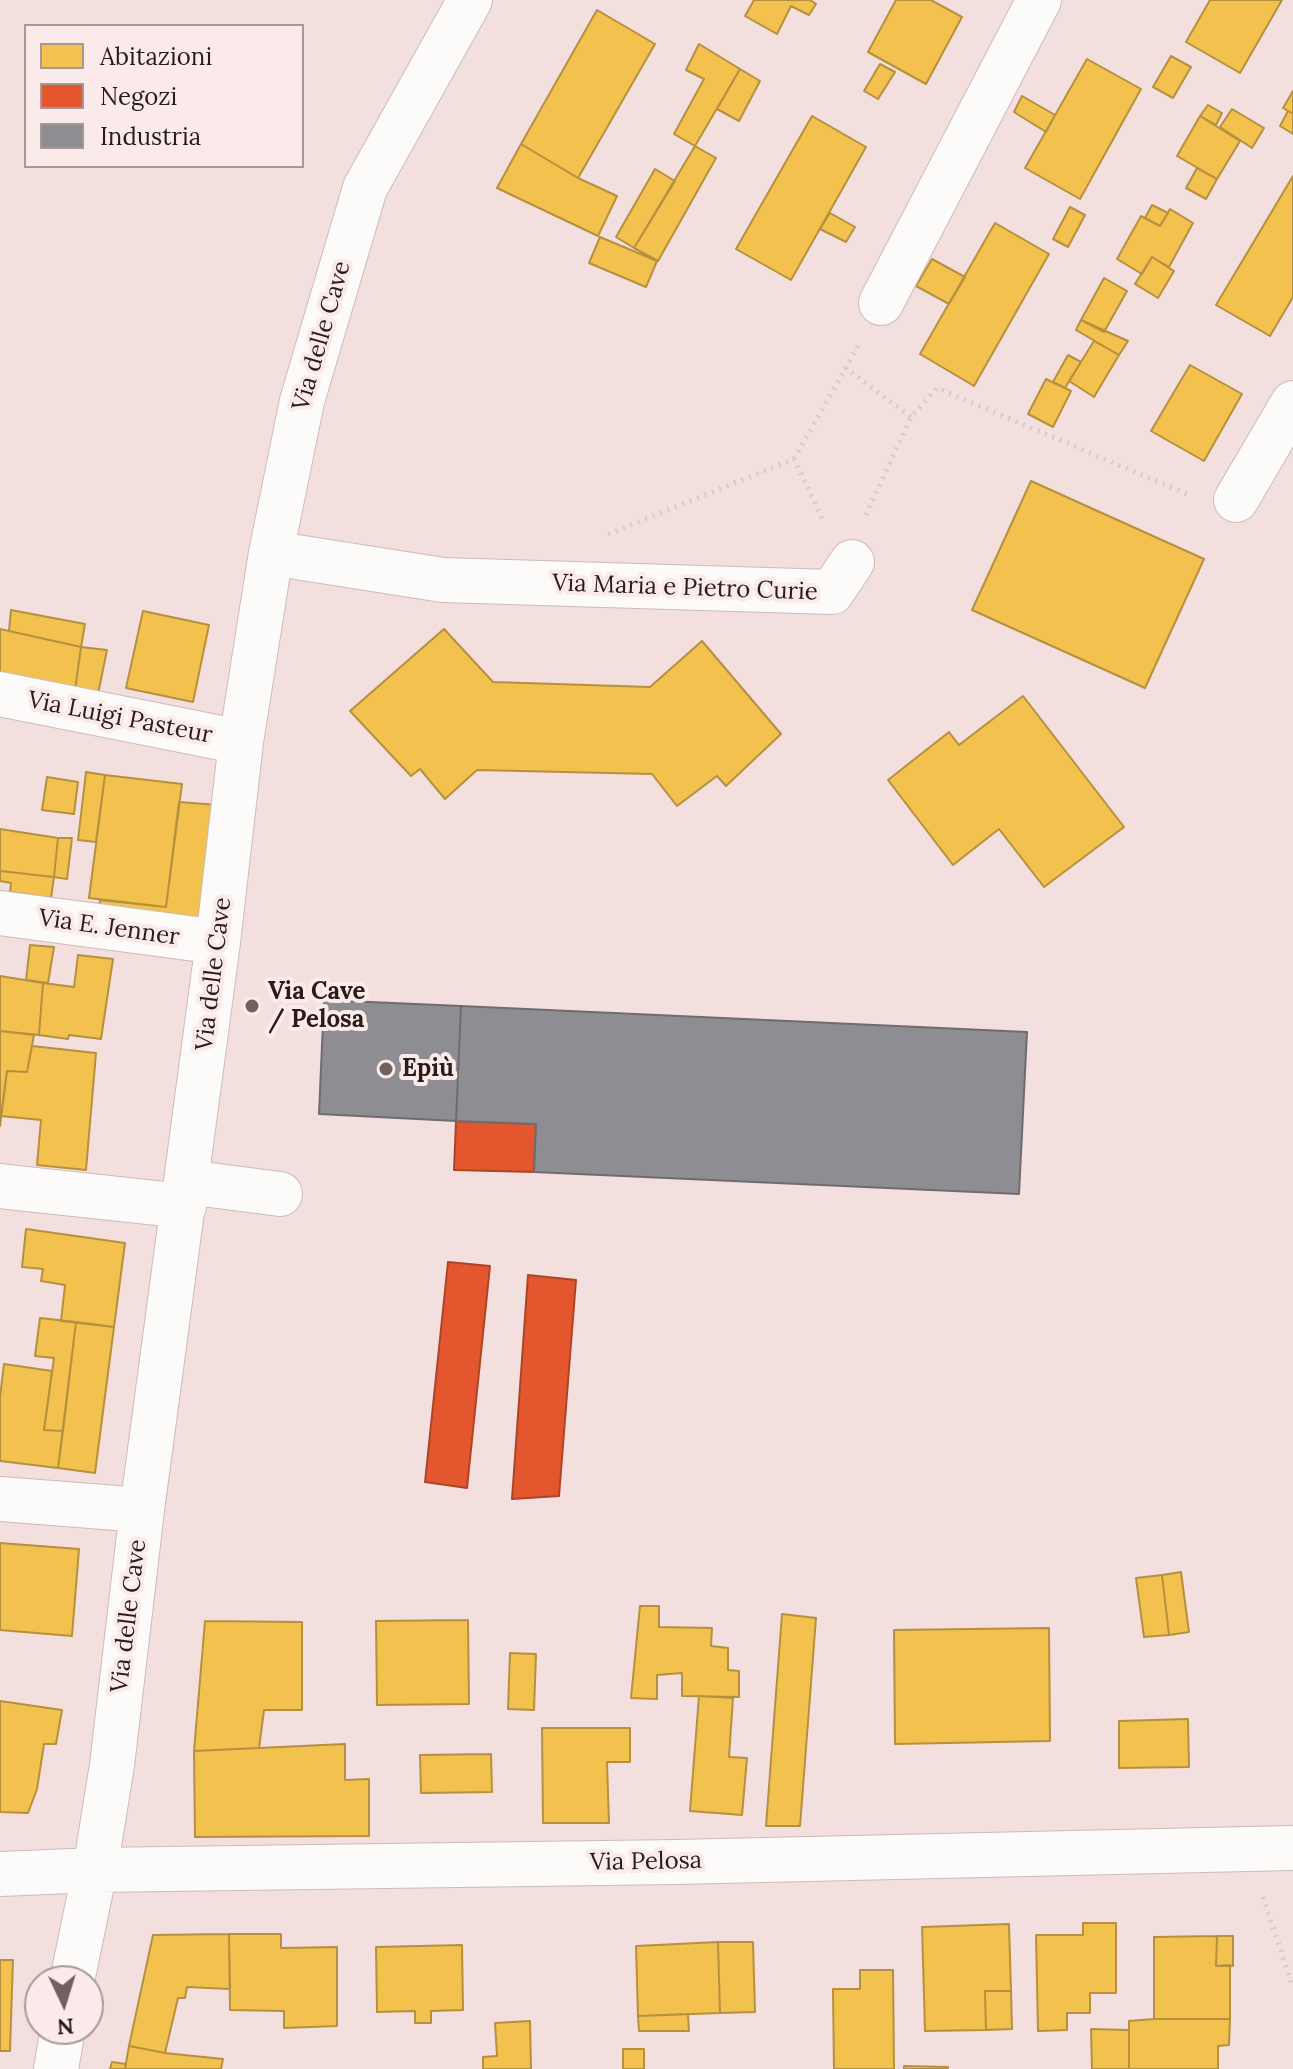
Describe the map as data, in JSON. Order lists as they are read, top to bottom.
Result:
{
  "streets": {
    "street": [
      "Via delle Cave",
      "Via Maria e Pietro Curie",
      "Via Luigi Pasteur",
      "Via E. Jenner",
      "Via Pelosa"
    ]
  },
  "crossings": [
    ["Via delle Cave", "Via Maria e Pietro Curie"],
    ["Via delle Cave", "Via Luigi Pasteur"],
    ["Via delle Cave", "Via E. Jenner"],
    ["Via delle Cave", "Via Pelosa"]
  ],
  "places": ["Via Cave / Pelosa", "Epiù"],
  "legend": ["Abitazioni", "Negozi", "Industria"],
  "north": "bottom"
}
